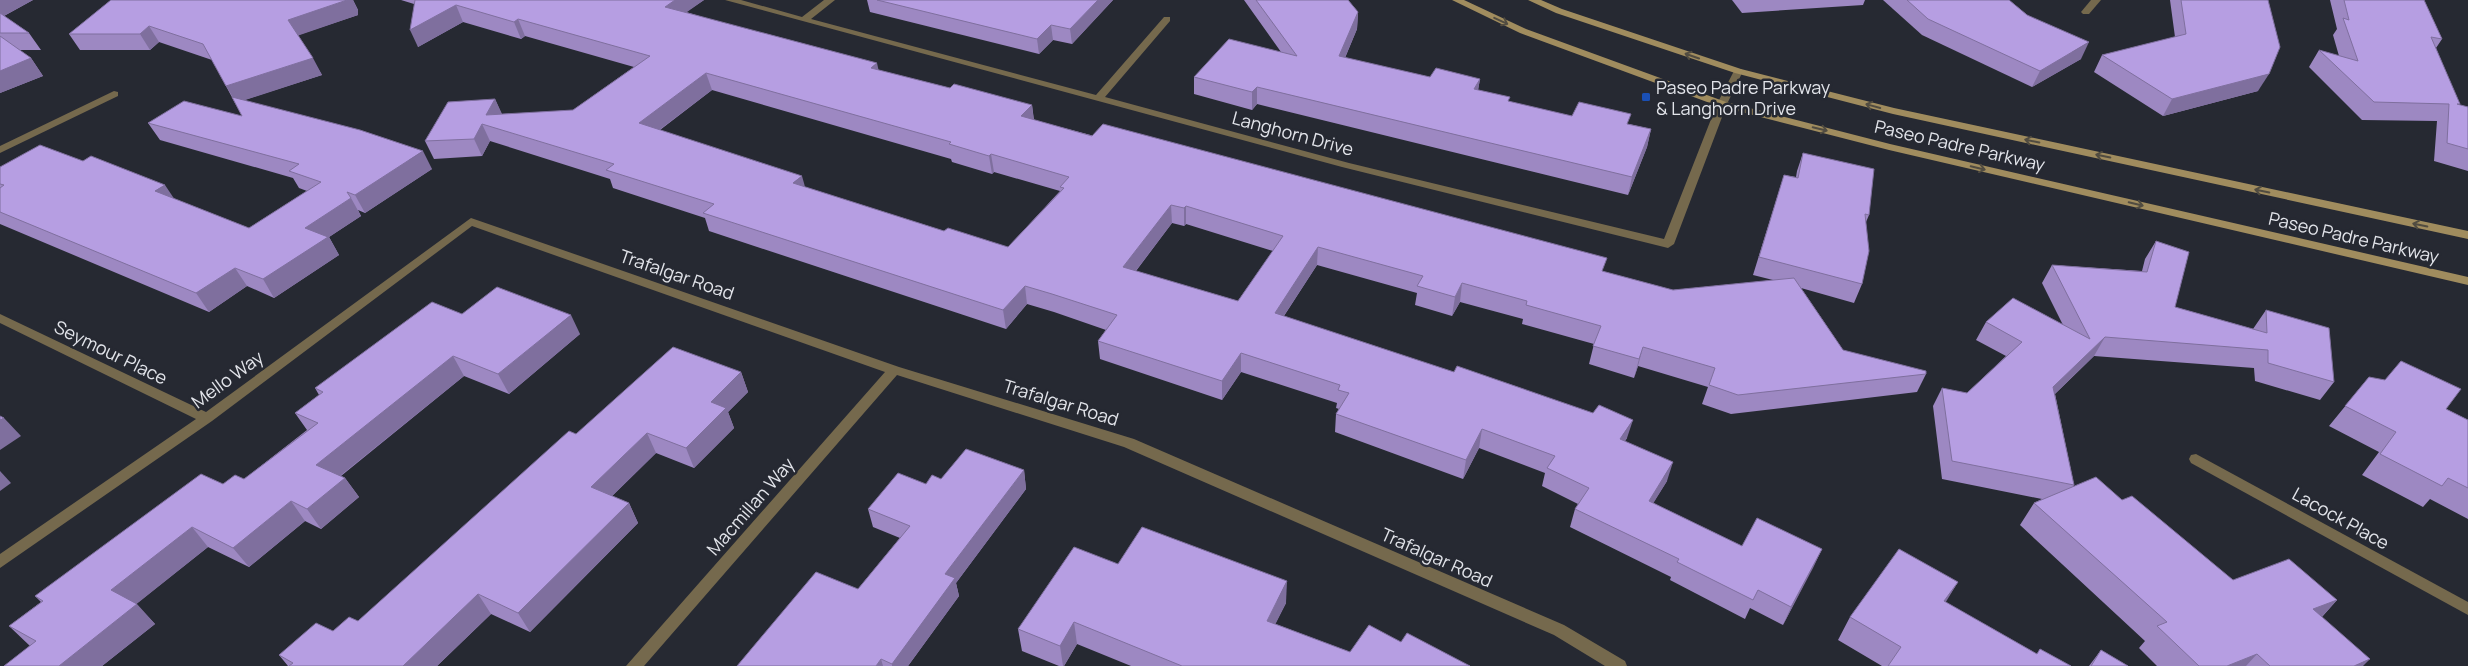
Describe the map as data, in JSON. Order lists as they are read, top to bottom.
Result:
{
  "streets": {
    "main road": ["Paseo Padre Parkway"],
    "street": [
      "Langhorn Drive",
      "Trafalgar Road",
      "Seymour Place",
      "Mello Way",
      "Macmillan Way",
      "Lacock Place"
    ]
  },
  "crossings": [
    ["Langhorn Drive", "Paseo Padre Parkway"],
    ["Trafalgar Road", "Mello Way"],
    ["Trafalgar Road", "Macmillan Way"],
    ["Seymour Place", "Mello Way"]
  ],
  "places": {
    "transit": ["Paseo Padre Parkway & Langhorn Drive"]
  }
}
